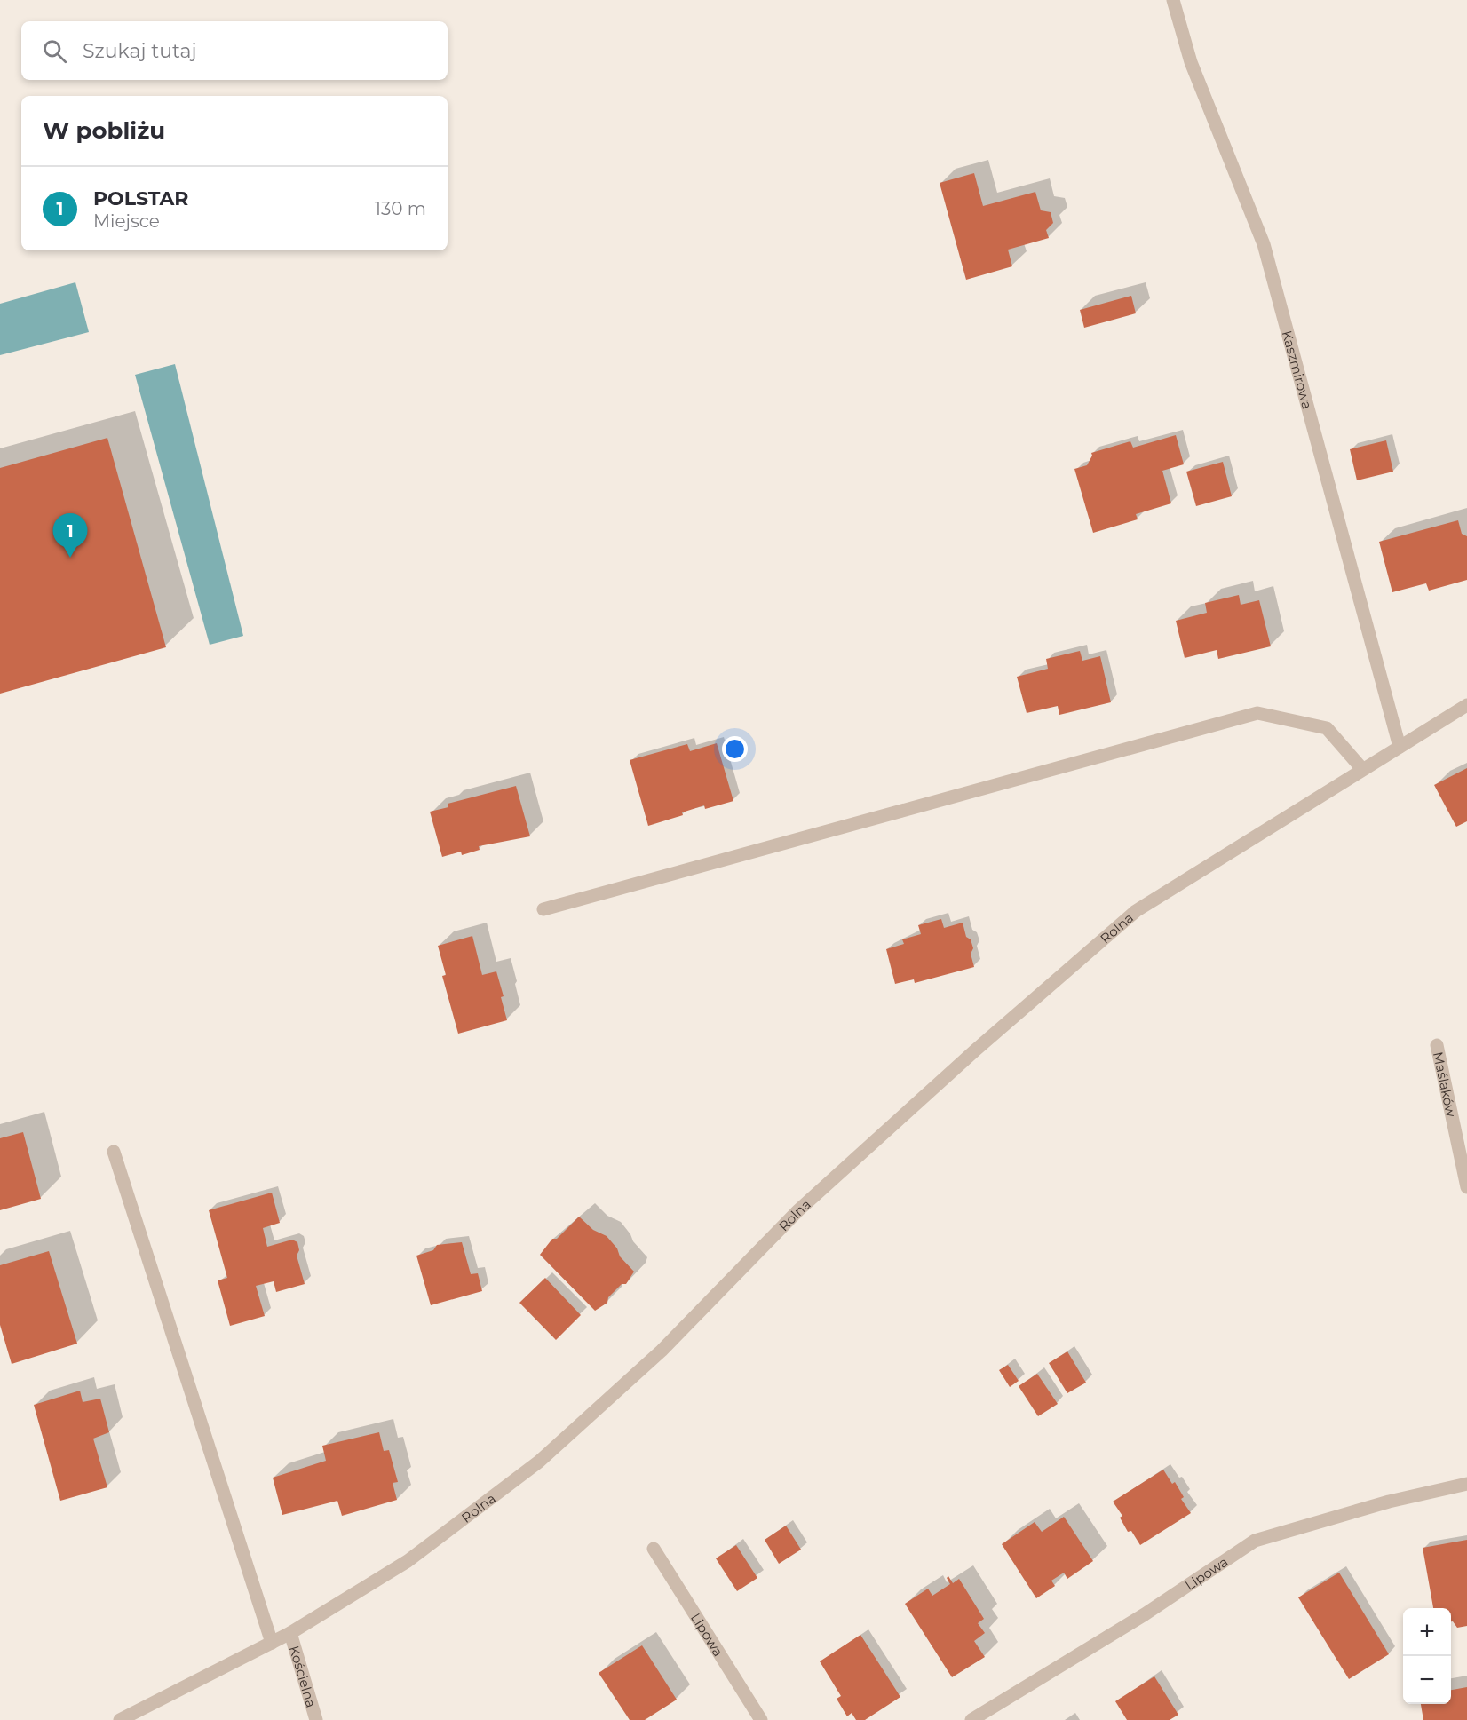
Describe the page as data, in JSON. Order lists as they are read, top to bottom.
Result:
{
  "streets": {
    "street": [
      "Kaszmirowa",
      "Rolna",
      "Maślaków",
      "Lipowa",
      "Kościelna"
    ]
  },
  "crossings": [
    ["Kaszmirowa", "Rolna"],
    ["Rolna", "Kościelna"]
  ],
  "page": {
    "search": "Szukaj tutaj",
    "heading": "W pobliżu",
    "list": [
      {
        "mark": "1",
        "name": "POLSTAR",
        "note": "Miejsce",
        "value": "130 m"
      }
    ],
    "pins": "1",
    "map_buttons": ["+", "−"]
  }
}
